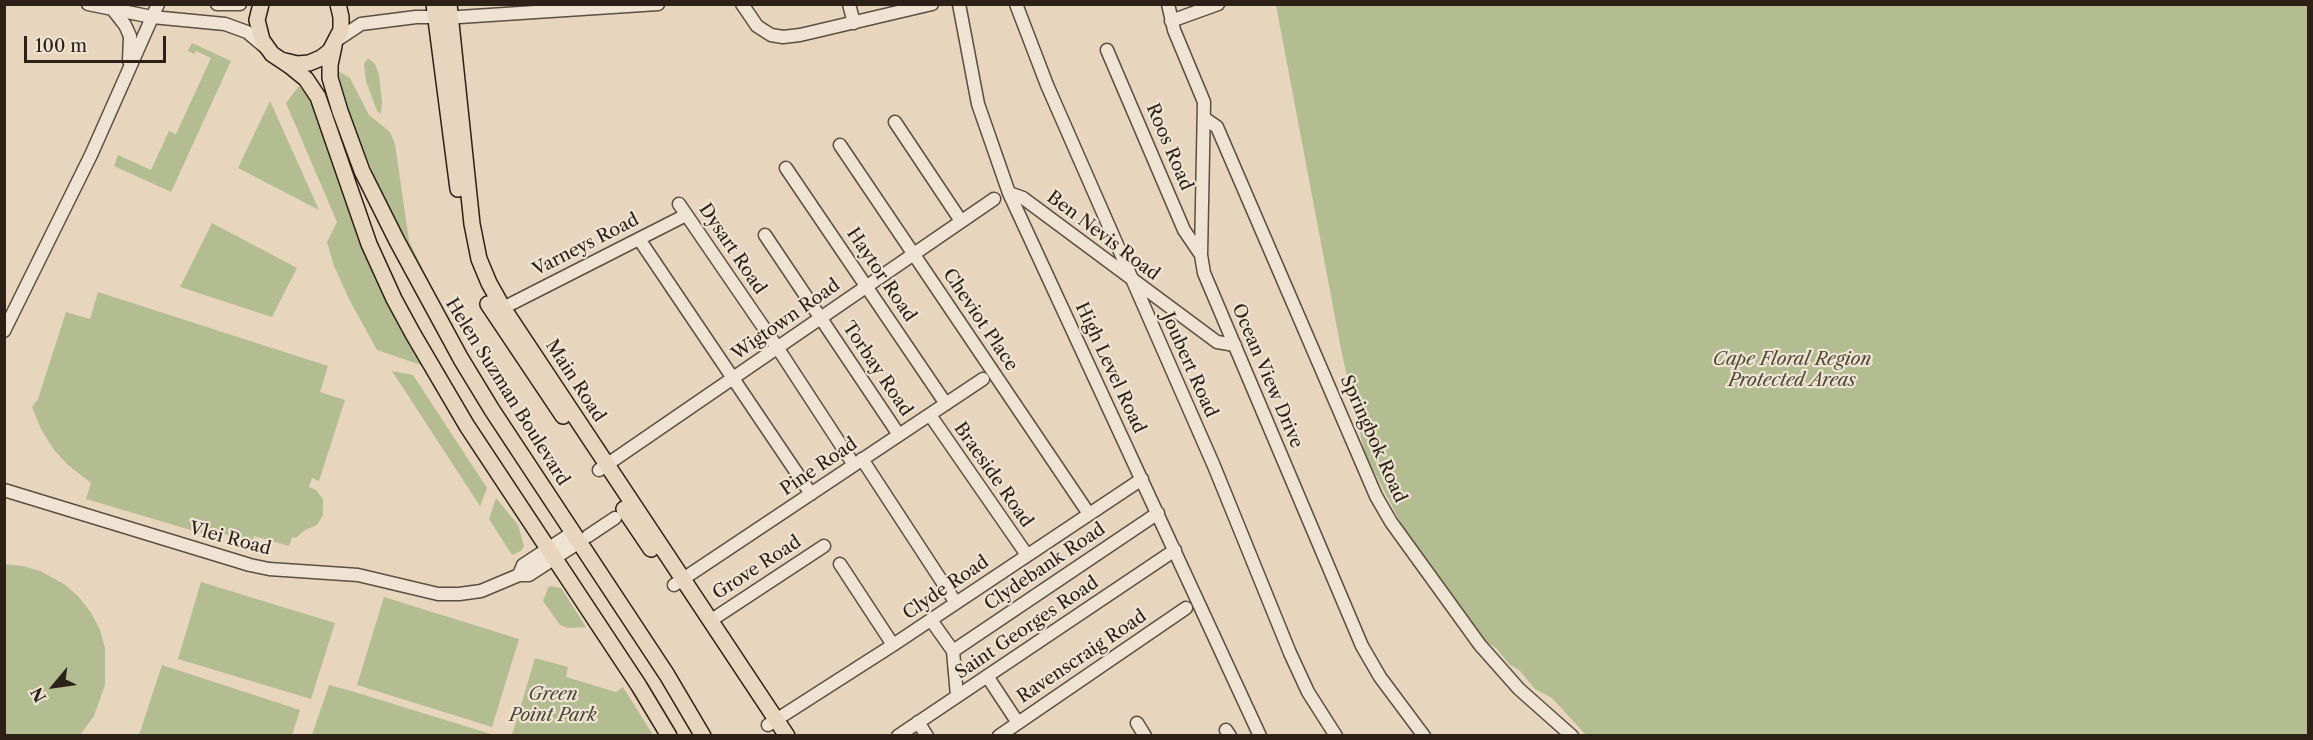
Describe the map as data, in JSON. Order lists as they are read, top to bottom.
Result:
{
  "streets": {
    "main road": ["Main Road", "Helen Suzman Boulevard"],
    "street": [
      "Roos Road",
      "Ben Nevis Road",
      "Varneys Road",
      "Dysart Road",
      "Haytor Road",
      "Wigtown Road",
      "Cheviot Place",
      "Joubert Road",
      "High Level Road",
      "Torbay Road",
      "Ocean View Drive",
      "Springbok Road",
      "Pine Road",
      "Braeside Road",
      "Vlei Road",
      "Clydebank Road",
      "Grove Road",
      "Clyde Road",
      "Saint Georges Road",
      "Ravenscraig Road"
    ]
  },
  "crossings": [
    ["Roos Road", "Ocean View Drive"],
    ["Ben Nevis Road", "Joubert Road"],
    ["Ben Nevis Road", "High Level Road"],
    ["Ben Nevis Road", "Ocean View Drive"],
    ["Varneys Road", "Dysart Road"],
    ["Varneys Road", "Main Road"],
    ["Dysart Road", "Wigtown Road"],
    ["Dysart Road", "Pine Road"],
    ["Dysart Road", "Clyde Road"],
    ["Haytor Road", "Wigtown Road"],
    ["Haytor Road", "Pine Road"],
    ["Wigtown Road", "Cheviot Place"],
    ["Wigtown Road", "Torbay Road"],
    ["Wigtown Road", "Main Road"],
    ["Cheviot Place", "Clyde Road"],
    ["High Level Road", "Clydebank Road"],
    ["High Level Road", "Clyde Road"],
    ["High Level Road", "Saint Georges Road"],
    ["Torbay Road", "Pine Road"],
    ["Ocean View Drive", "Springbok Road"],
    ["Main Road", "Pine Road"],
    ["Main Road", "Grove Road"],
    ["Main Road", "Clyde Road"],
    ["Helen Suzman Boulevard", "Vlei Road"],
    ["Pine Road", "Braeside Road"],
    ["Braeside Road", "Clyde Road"]
  ],
  "parks": ["Cape Floral Region Protected Areas", "Green Point Park"],
  "scale_bar": "100 m",
  "north": "bottom left"
}
